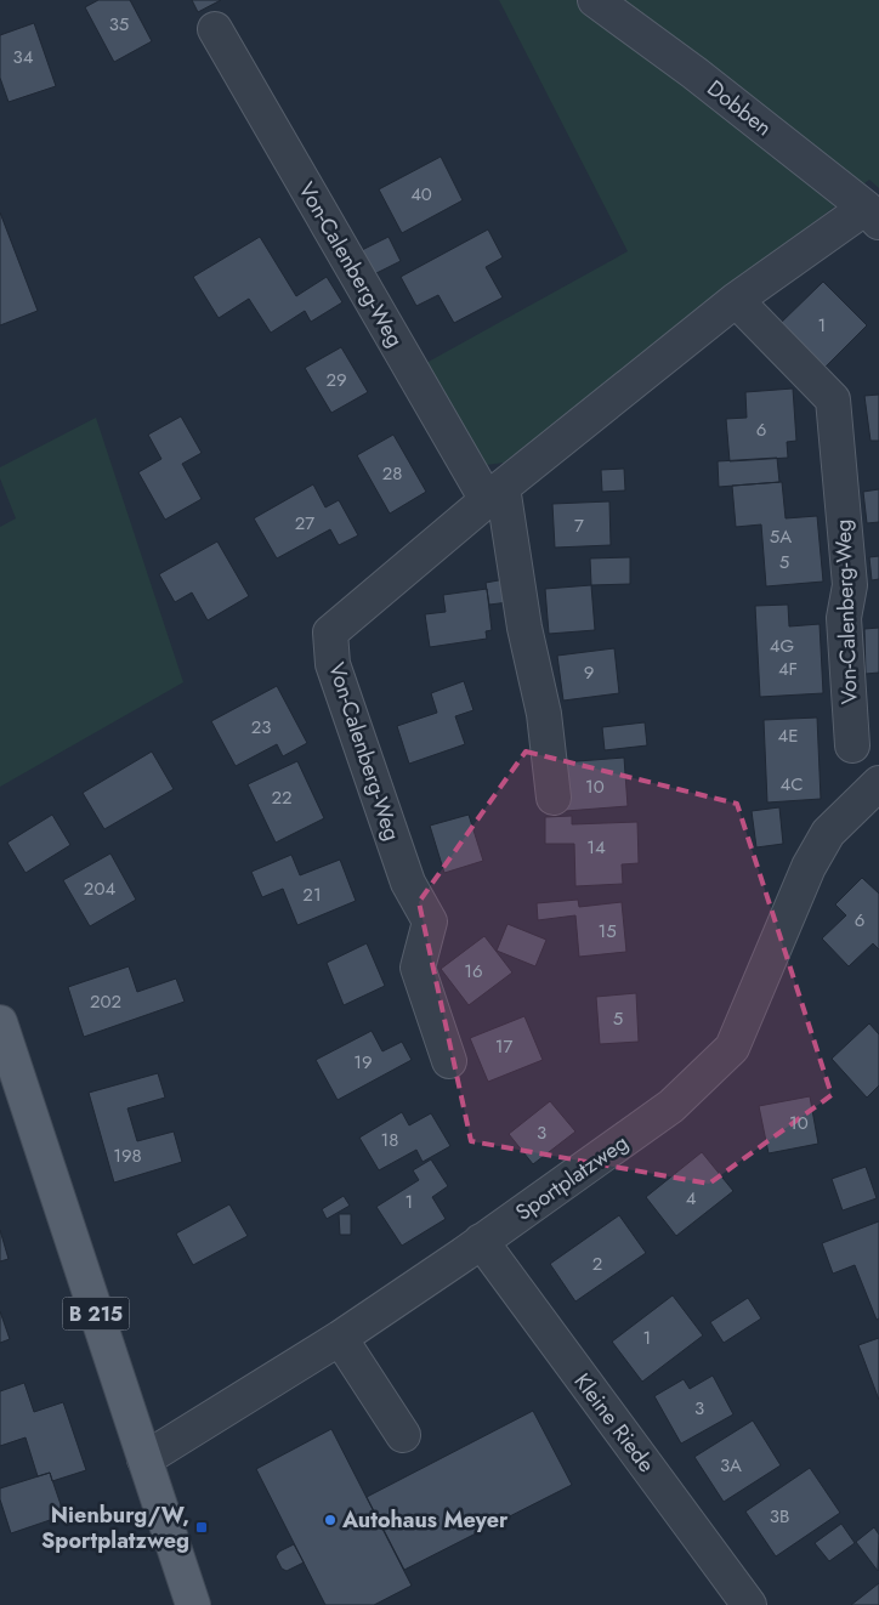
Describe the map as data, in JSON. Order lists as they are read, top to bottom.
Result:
{
  "streets": {
    "main road": ["B 215"],
    "street": [
      "Dobben",
      "Von-Calenberg-Weg",
      "Sportplatzweg",
      "Kleine Riede"
    ]
  },
  "crossings": [
    ["Dobben", "Von-Calenberg-Weg"],
    ["Sportplatzweg", "B 215"],
    ["Sportplatzweg", "Kleine Riede"]
  ],
  "places": {
    "other": ["Autohaus Meyer"],
    "transit": ["Nienburg/W, Sportplatzweg"]
  },
  "house_numbers": [
    "35",
    "34",
    "40",
    "1",
    "29",
    "6",
    "28",
    "27",
    "7",
    "5A",
    "5",
    "4G",
    "4F",
    "9",
    "23",
    "4E",
    "4C",
    "10",
    "22",
    "14",
    "204",
    "21",
    "6",
    "15",
    "16",
    "202",
    "5",
    "17",
    "19",
    "10",
    "3",
    "18",
    "198",
    "4",
    "1",
    "2",
    "1",
    "3",
    "3A",
    "3B"
  ]
}
